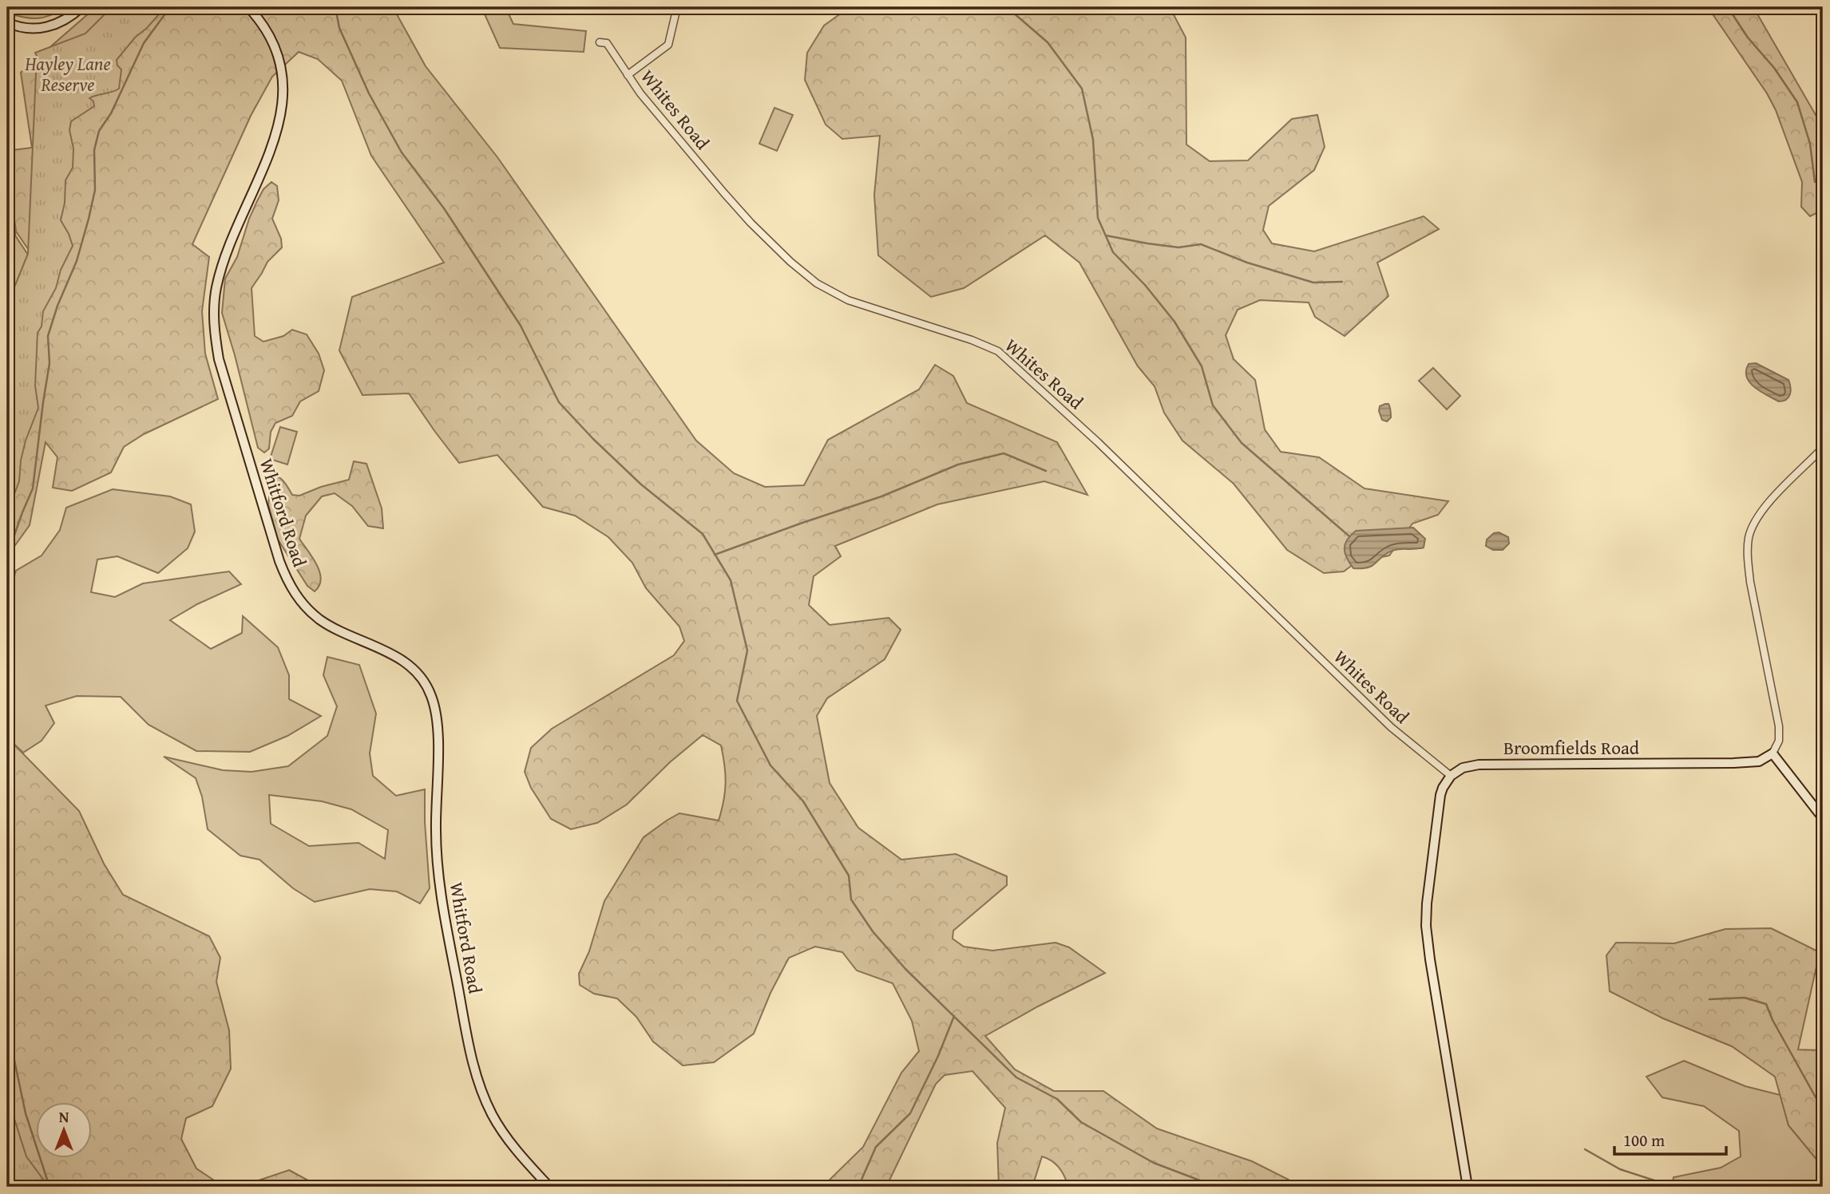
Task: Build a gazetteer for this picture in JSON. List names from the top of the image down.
{
  "streets": {
    "main road": ["Whitford Road", "Broomfields Road"],
    "street": ["Whites Road"]
  },
  "crossings": [
    ["Whites Road", "Broomfields Road"]
  ],
  "parks": ["Hayley Lane Reserve"],
  "scale_bar": "100 m",
  "north": "top"
}
